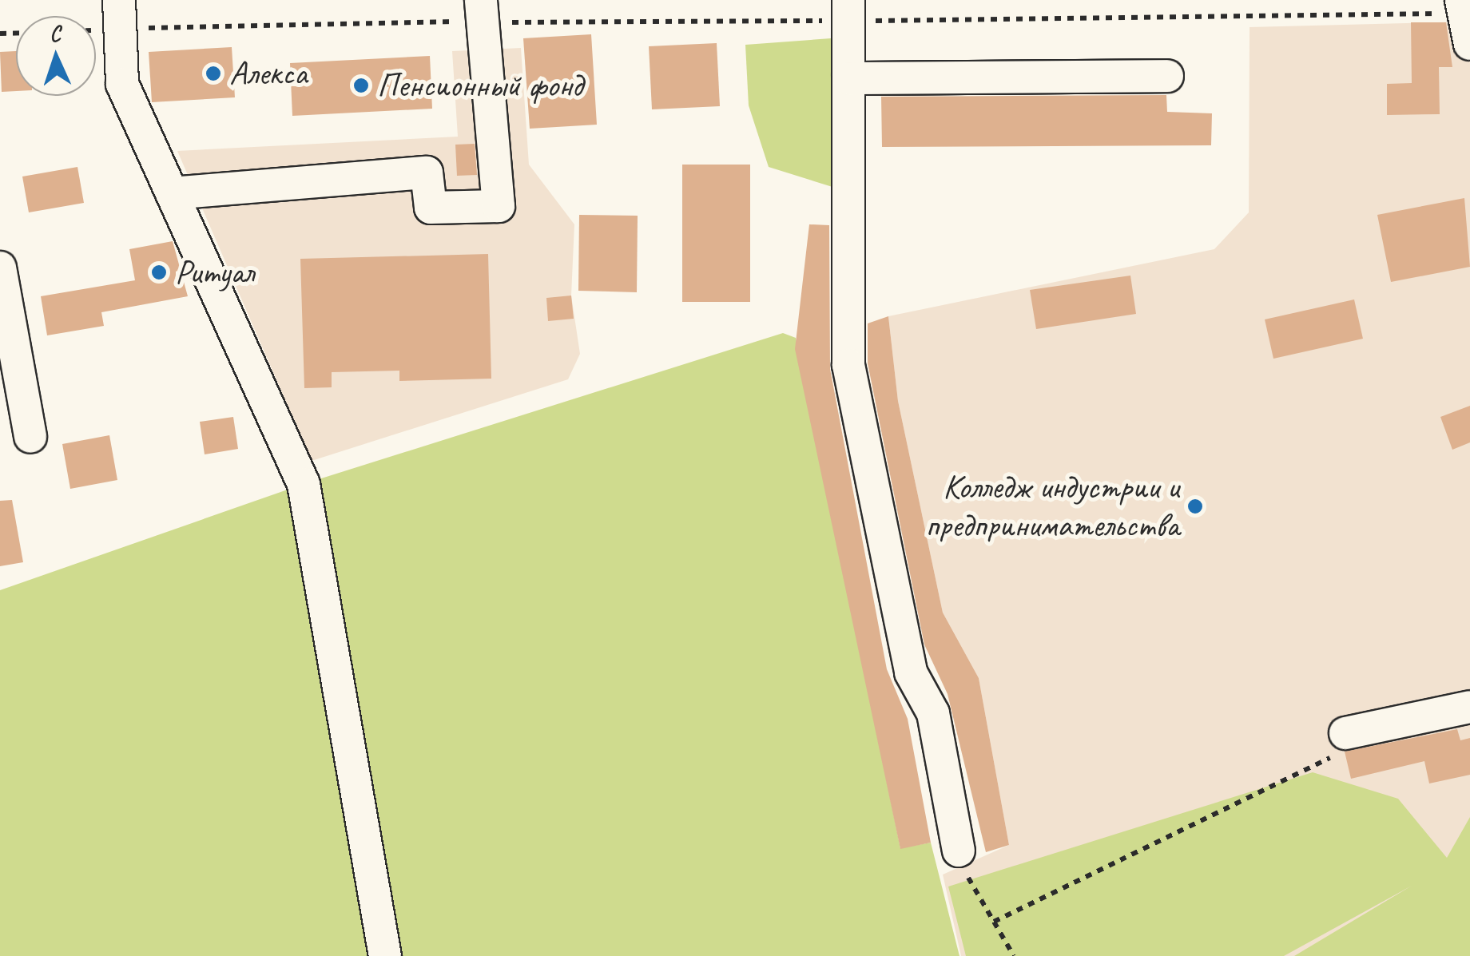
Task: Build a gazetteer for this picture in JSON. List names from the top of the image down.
{
  "places": [
    "Алекса",
    "Пенсионный фонд",
    "Ритуал",
    "Колледж индустрии и предпринимательства"
  ],
  "north": "top"
}
